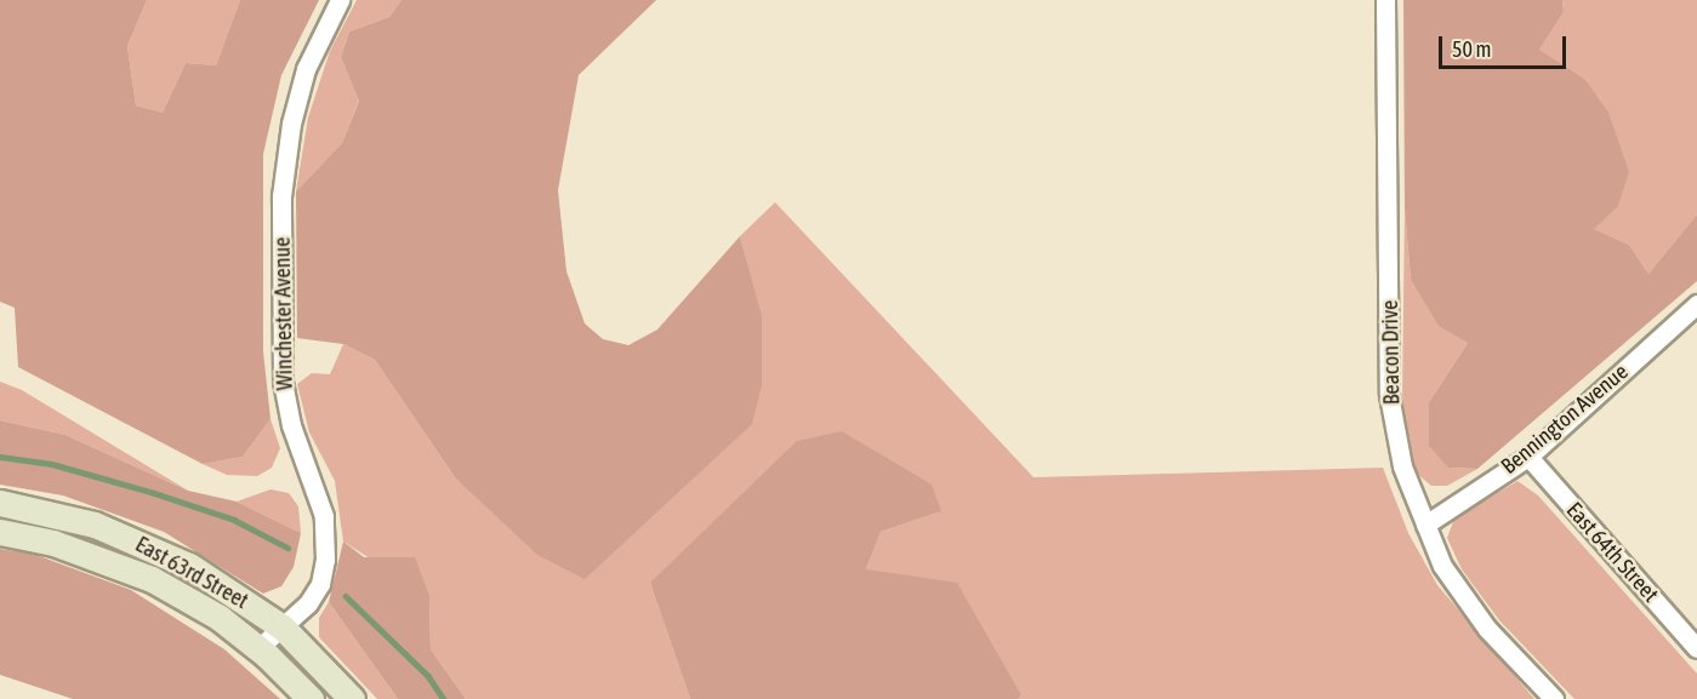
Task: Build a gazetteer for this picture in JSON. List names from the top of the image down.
{
  "streets": {
    "main road": ["East 63rd Street"],
    "street": [
      "Winchester Avenue",
      "Beacon Drive",
      "Bennington Avenue",
      "East 64th Street"
    ]
  },
  "crossings": [
    ["Winchester Avenue", "East 63rd Street"],
    ["Beacon Drive", "Bennington Avenue"],
    ["Bennington Avenue", "East 64th Street"]
  ],
  "scale_bar": "50 m"
}
